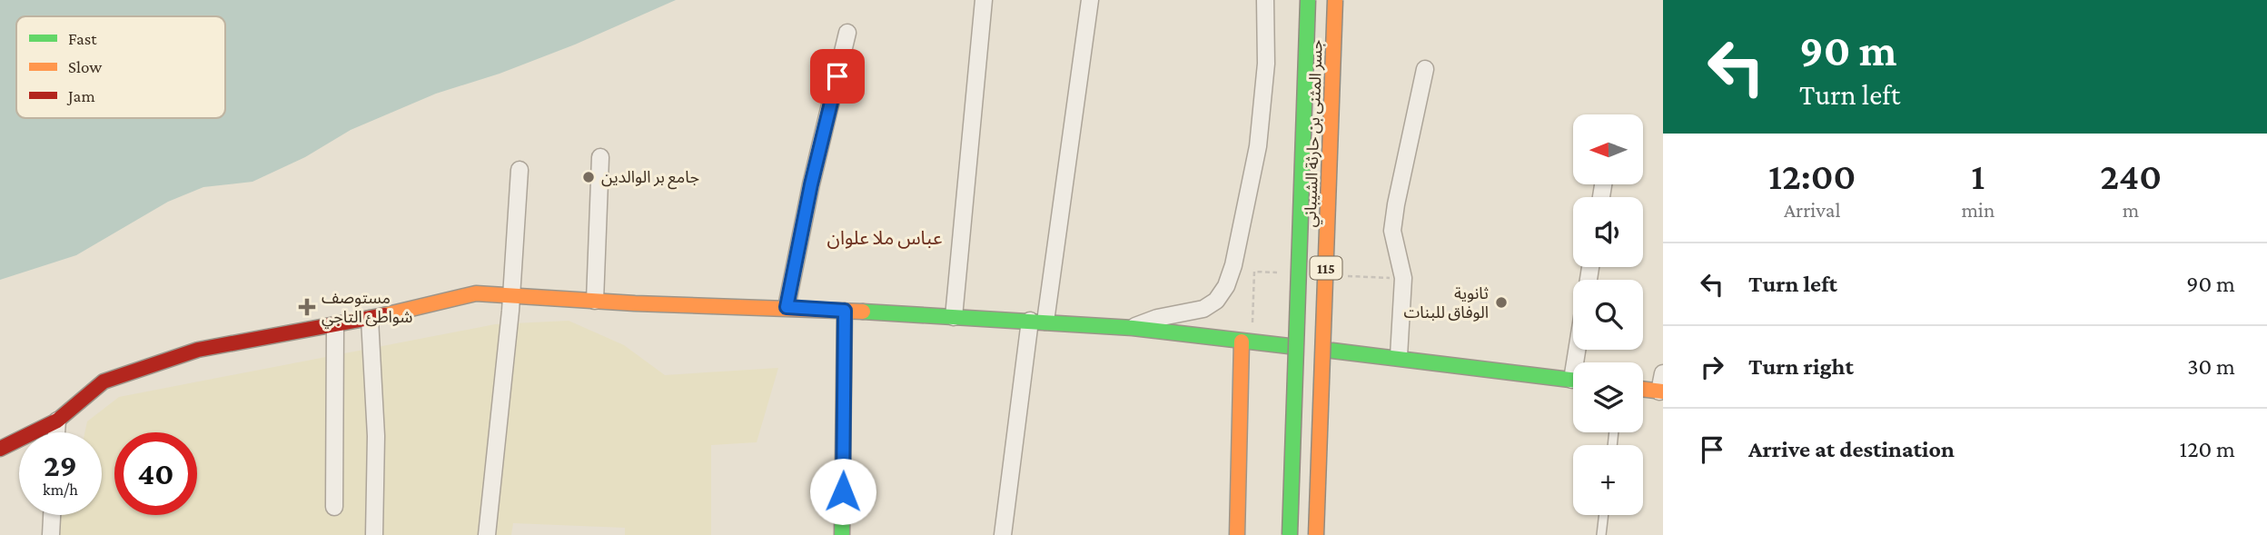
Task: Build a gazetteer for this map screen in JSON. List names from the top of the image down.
{
  "streets": {
    "main road": ["جسر المثنى بن حارثة الشيباني", "115"]
  },
  "districts": ["عباس ملا علوان"],
  "places": {
    "other": ["جامع بر الوالدين", "ثانوية الوفاق للبنات"],
    "health": ["مستوصف شواطئ التاجي"]
  },
  "legend": ["Fast", "Slow", "Jam"],
  "north": "left",
  "page": {
    "turn": ["90 m", "Turn left"],
    "map_buttons": "+",
    "eta": [
      "12:00",
      "Arrival",
      "1",
      "min",
      "240",
      "m"
    ],
    "list": [
      {
        "name": "Turn left",
        "value": "90 m"
      },
      {
        "name": "Turn right",
        "value": "30 m"
      },
      {
        "name": "Arrive at destination",
        "value": "120 m"
      }
    ],
    "speed": "29 km/h",
    "limit": "40"
  }
}
